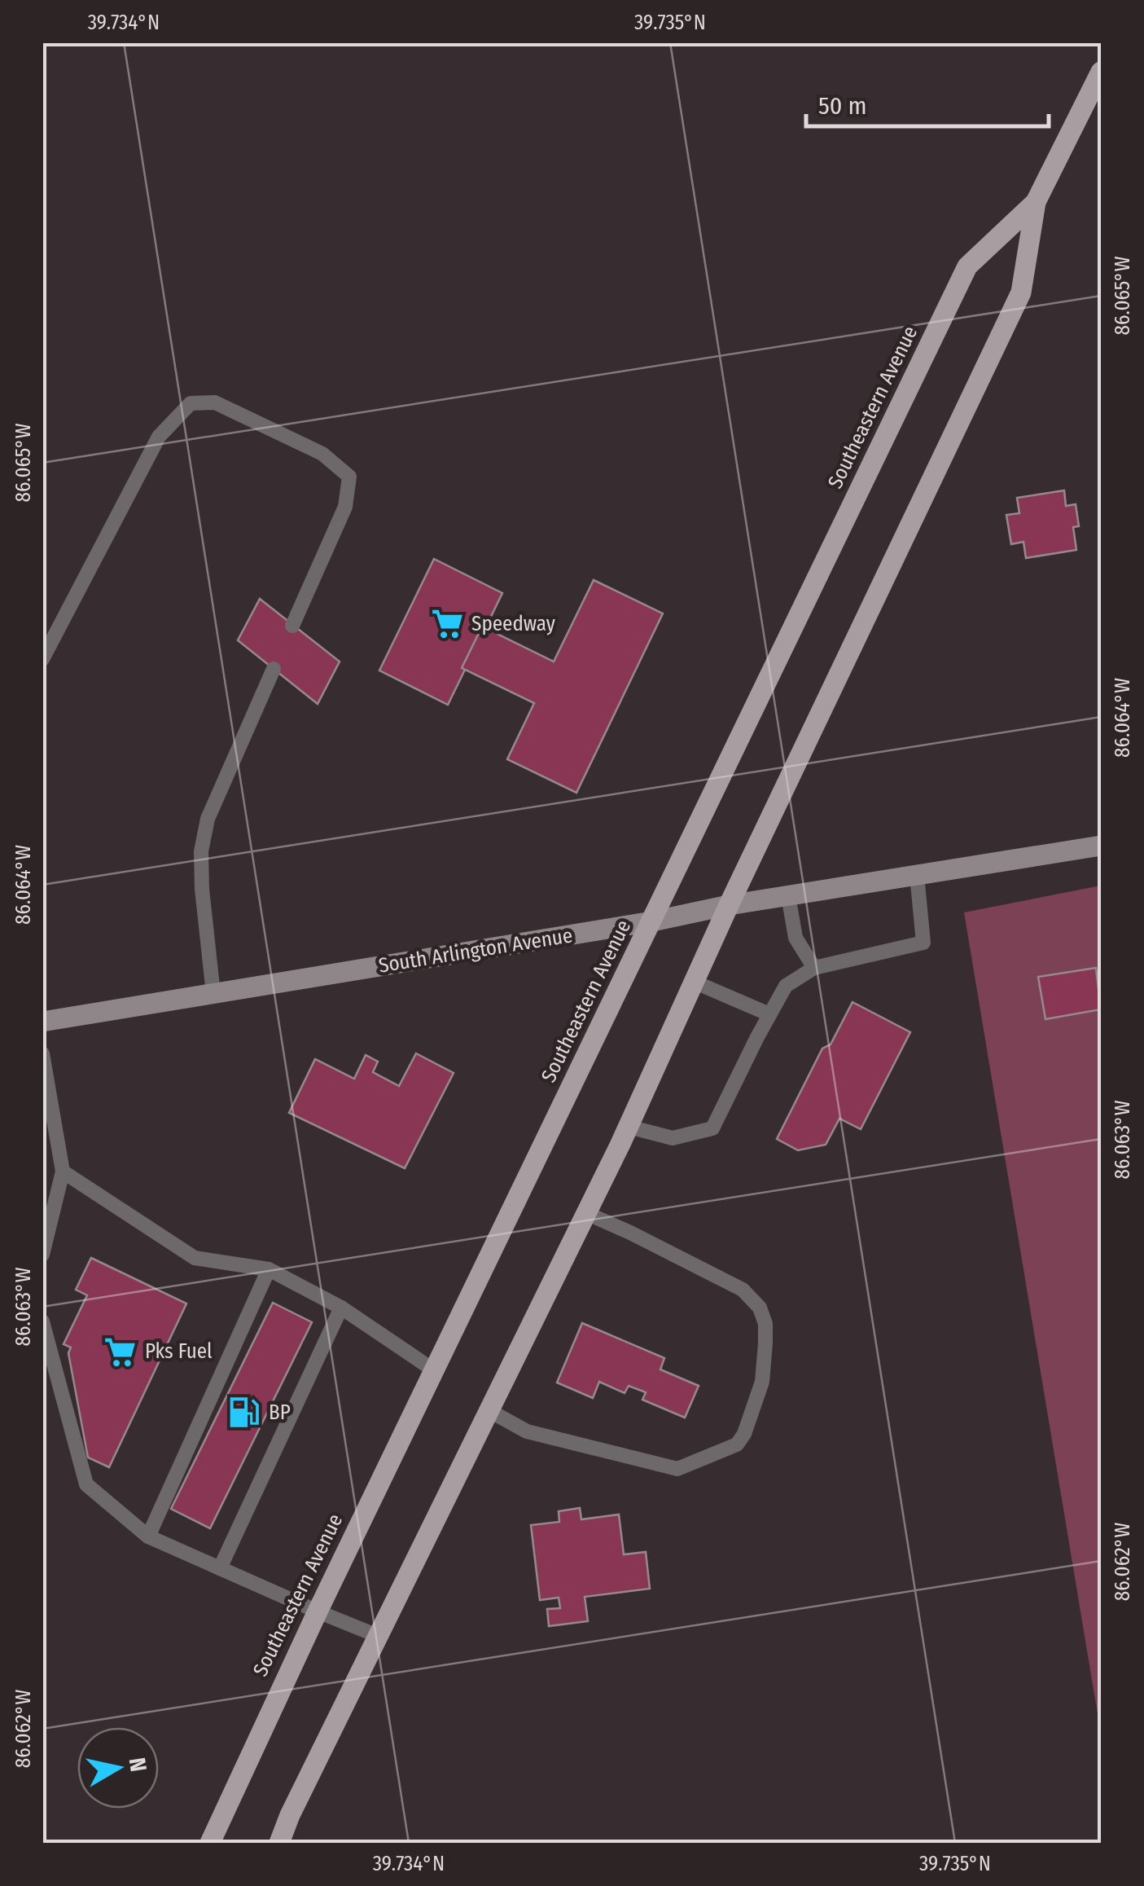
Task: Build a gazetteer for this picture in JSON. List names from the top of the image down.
{
  "streets": {
    "main road": ["Southeastern Avenue", "South Arlington Avenue"]
  },
  "crossings": [
    ["Southeastern Avenue", "South Arlington Avenue"]
  ],
  "places": {
    "supermarket": ["Speedway", "Pks Fuel"],
    "fuel station": ["BP"]
  },
  "scale_bar": "50 m",
  "north": "right",
  "coordinates": [
    "39.734°N",
    "39.735°N",
    "86.065°W",
    "86.064°W",
    "86.063°W",
    "86.062°W"
  ]
}
